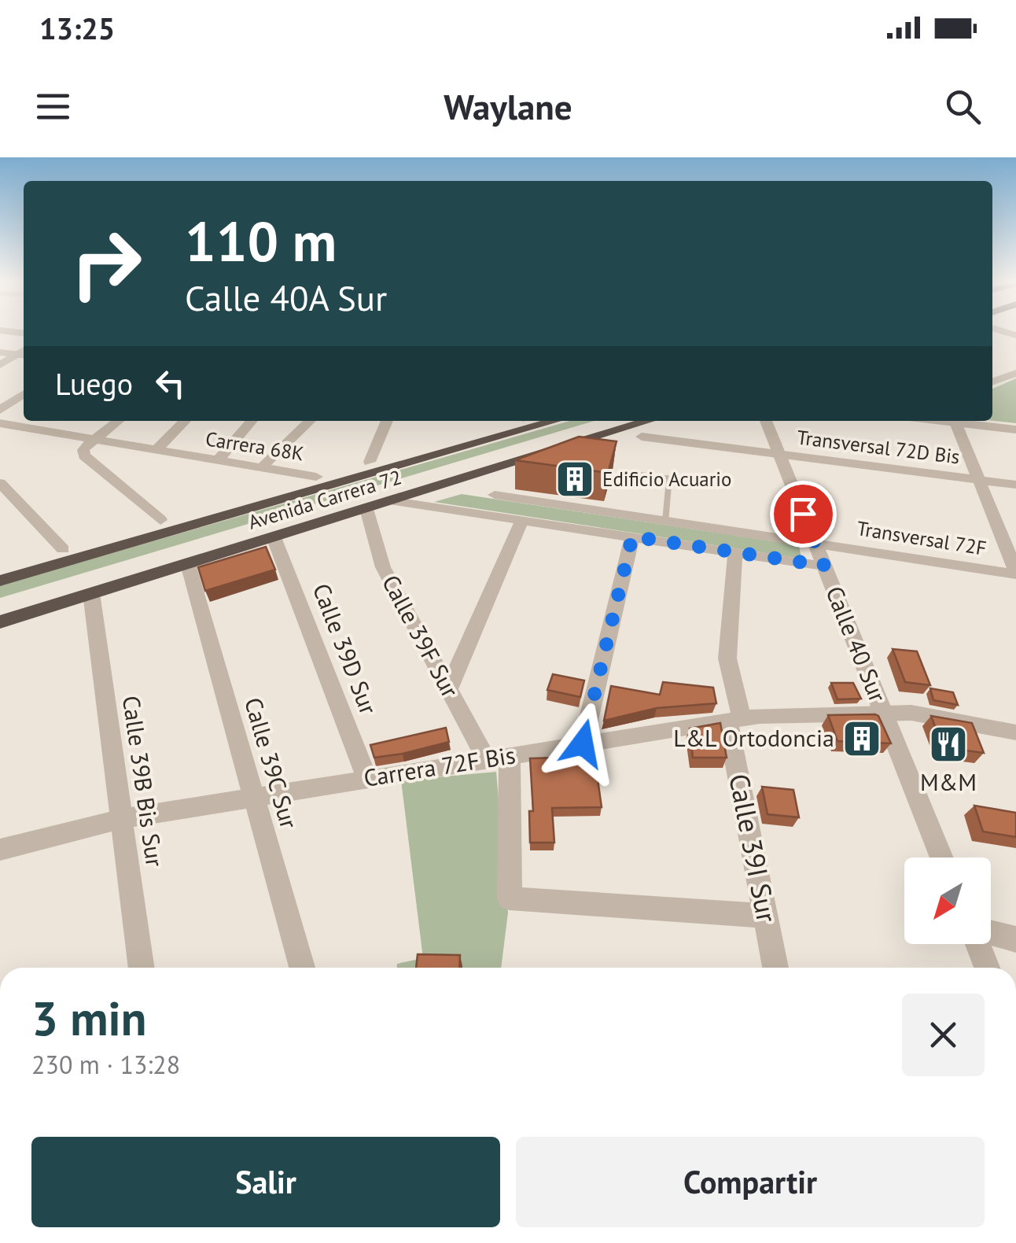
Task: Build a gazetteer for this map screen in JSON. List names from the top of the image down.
{
  "streets": {
    "highway": ["Avenida Carrera 72"],
    "street": [
      "Carrera 68K",
      "Transversal 72D Bis",
      "Transversal 72F",
      "Calle 39F Sur",
      "Calle 40 Sur",
      "Calle 39D Sur",
      "Calle 39C Sur",
      "Carrera 72F Bis",
      "Calle 39B Bis Sur",
      "Calle 39I Sur"
    ]
  },
  "crossings": [
    ["Carrera 68K", "Avenida Carrera 72"],
    ["Transversal 72D Bis", "Calle 40 Sur"],
    ["Avenida Carrera 72", "Calle 39F Sur"],
    ["Avenida Carrera 72", "Calle 39D Sur"],
    ["Avenida Carrera 72", "Calle 39C Sur"],
    ["Avenida Carrera 72", "Calle 39B Bis Sur"],
    ["Transversal 72F", "Calle 40 Sur"],
    ["Calle 39F Sur", "Carrera 72F Bis"],
    ["Calle 39F Sur", "Calle 39I Sur"],
    ["Calle 40 Sur", "Carrera 72F Bis"],
    ["Calle 39D Sur", "Carrera 72F Bis"],
    ["Calle 39C Sur", "Carrera 72F Bis"],
    ["Carrera 72F Bis", "Calle 39B Bis Sur"],
    ["Carrera 72F Bis", "Calle 39I Sur"]
  ],
  "places": {
    "building": ["Edificio Acuario", "L&L Ortodoncia"],
    "restaurant": ["M&M"]
  },
  "north": "bottom left",
  "page": {
    "status": "13:25",
    "header": "Waylane",
    "turn": ["110 m", "Calle 40A Sur"],
    "then": "Luego",
    "heading": ["3 min", "230 m · 13:28"],
    "buttons": ["Salir", "Compartir"]
  }
}
